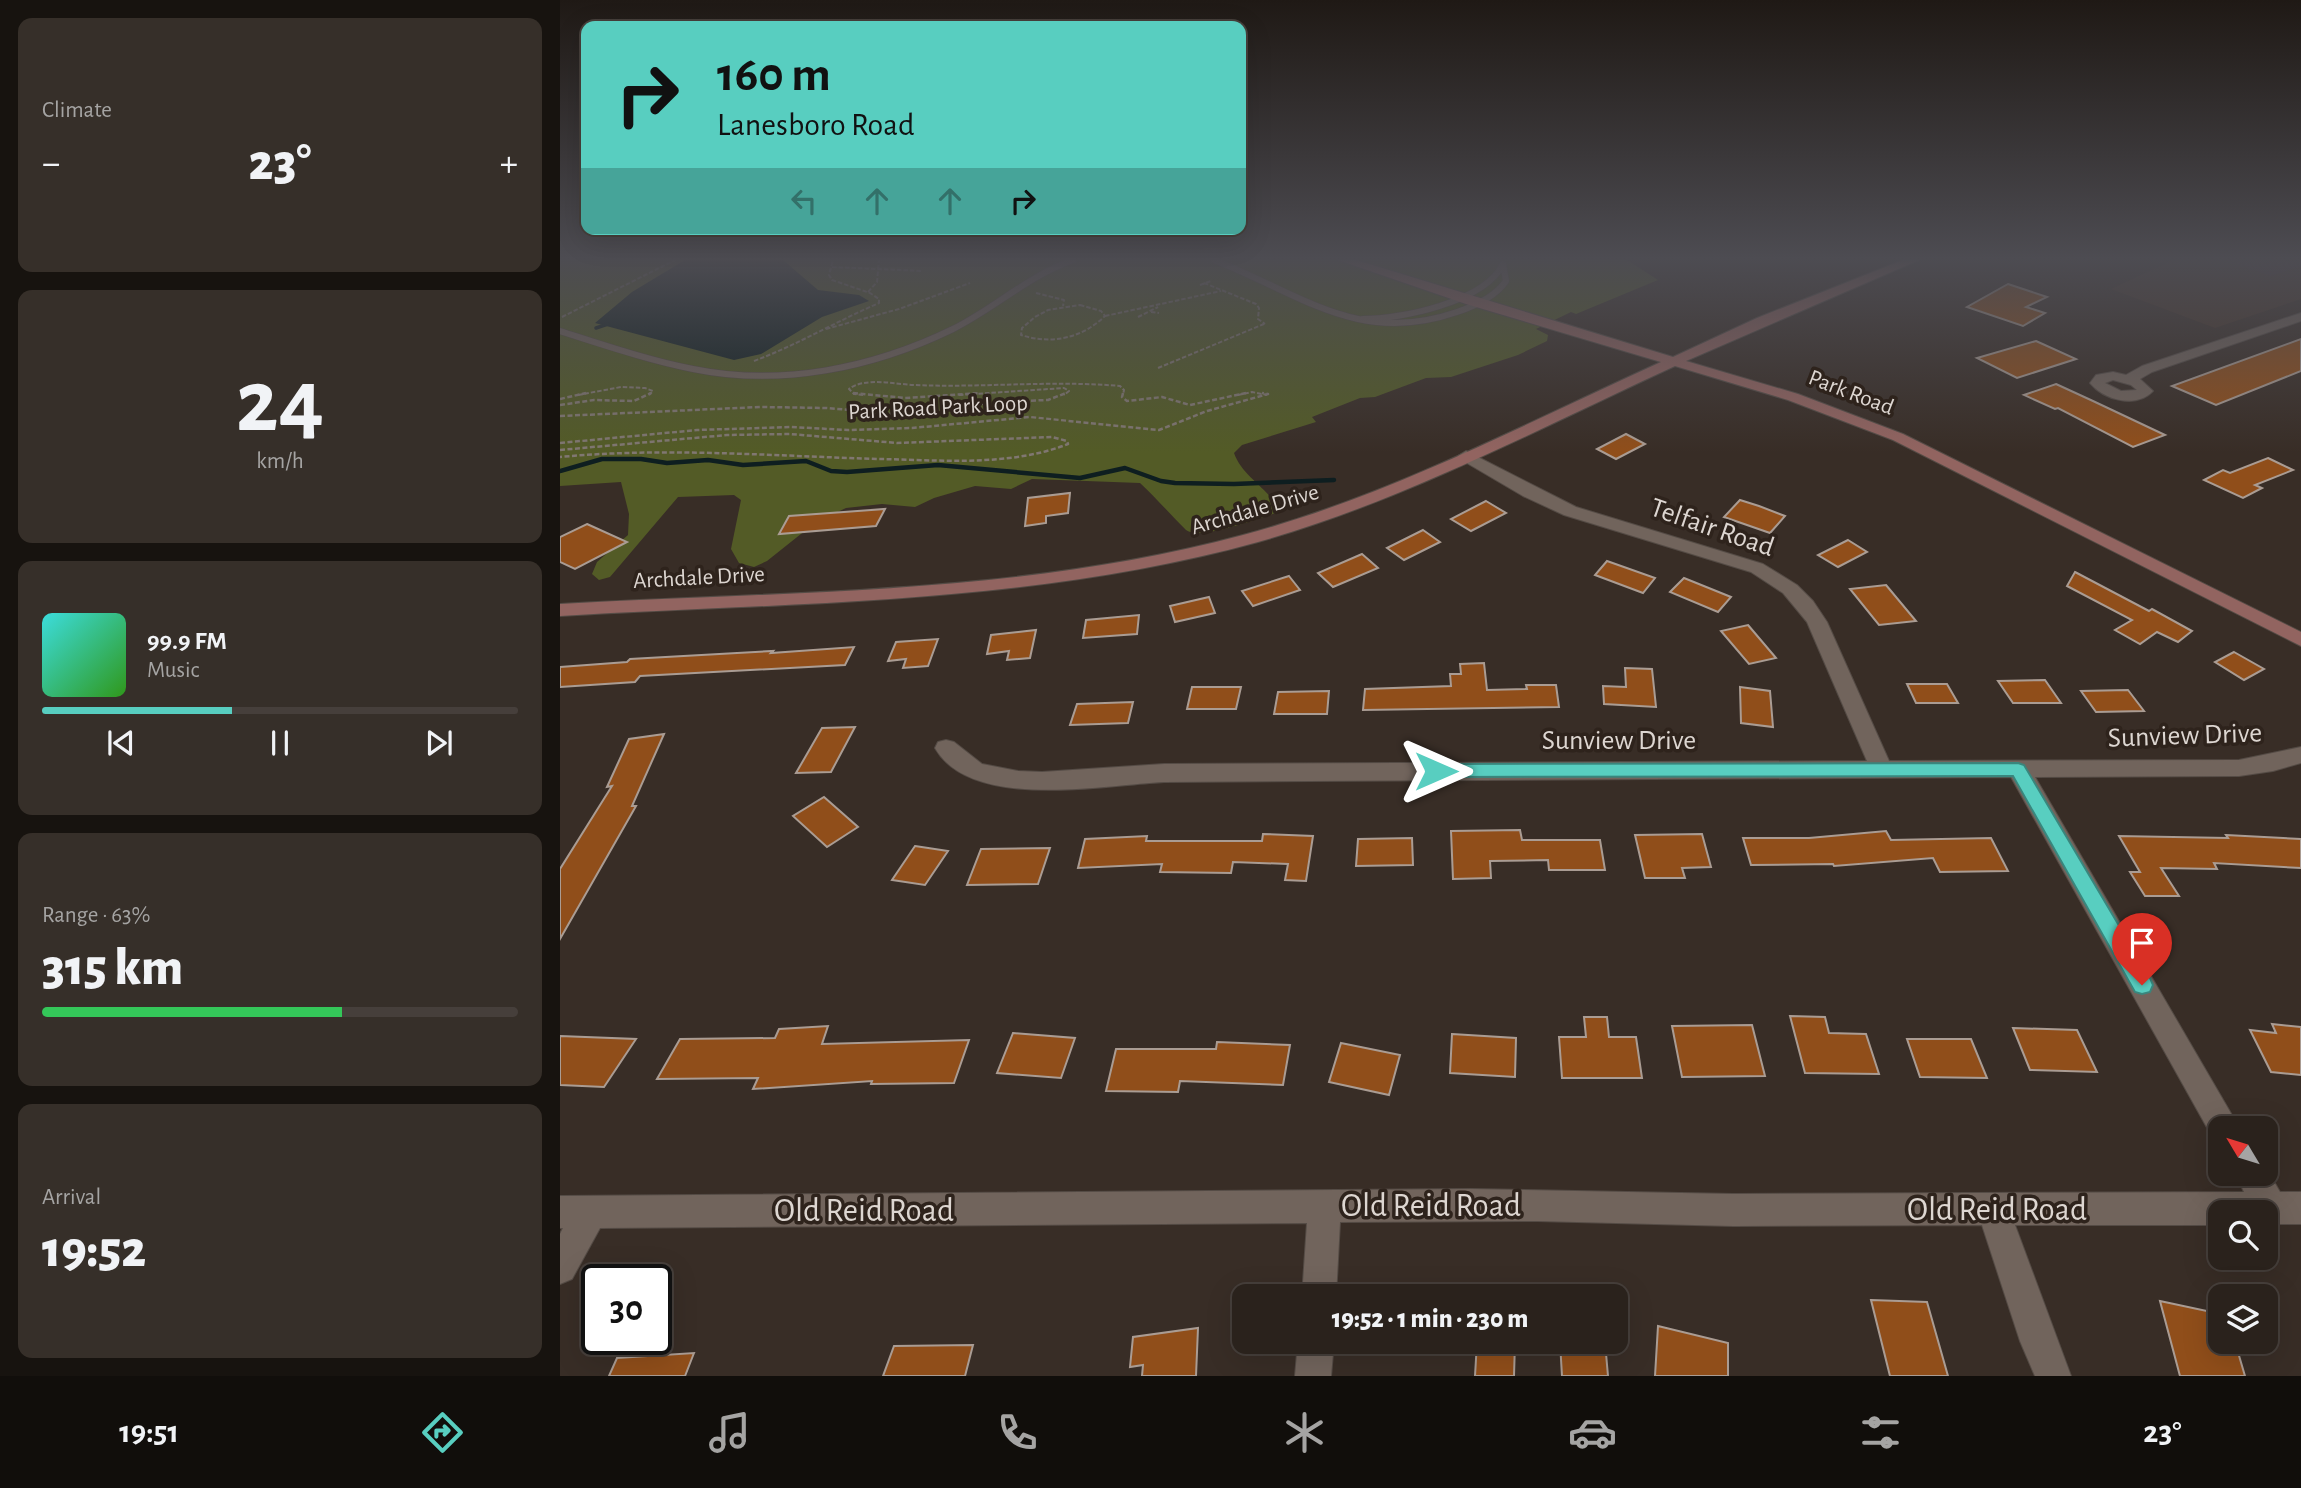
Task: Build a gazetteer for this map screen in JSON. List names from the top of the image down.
{
  "streets": {
    "main road": ["Park Road", "Archdale Drive"],
    "street": ["Telfair Road", "Sunview Drive", "Old Reid Road"],
    "path": ["Park Road Park Loop"]
  },
  "crossings": [
    ["Park Road", "Archdale Drive"],
    ["Archdale Drive", "Telfair Road"],
    ["Telfair Road", "Sunview Drive"]
  ],
  "north": "top left",
  "page": {
    "tile": [
      "Climate",
      ["24", "km/h"],
      ["Range · 63%", "315 km"],
      ["Arrival", "19:52"]
    ],
    "turn": ["160 m", "Lanesboro Road"],
    "heat": ["−", "23°", "+"],
    "song": ["99.9 FM", "Music"],
    "limit": "30",
    "trip": "19:52 · 1 min · 230 m",
    "tabs": ["19:51", "23°"]
  }
}
